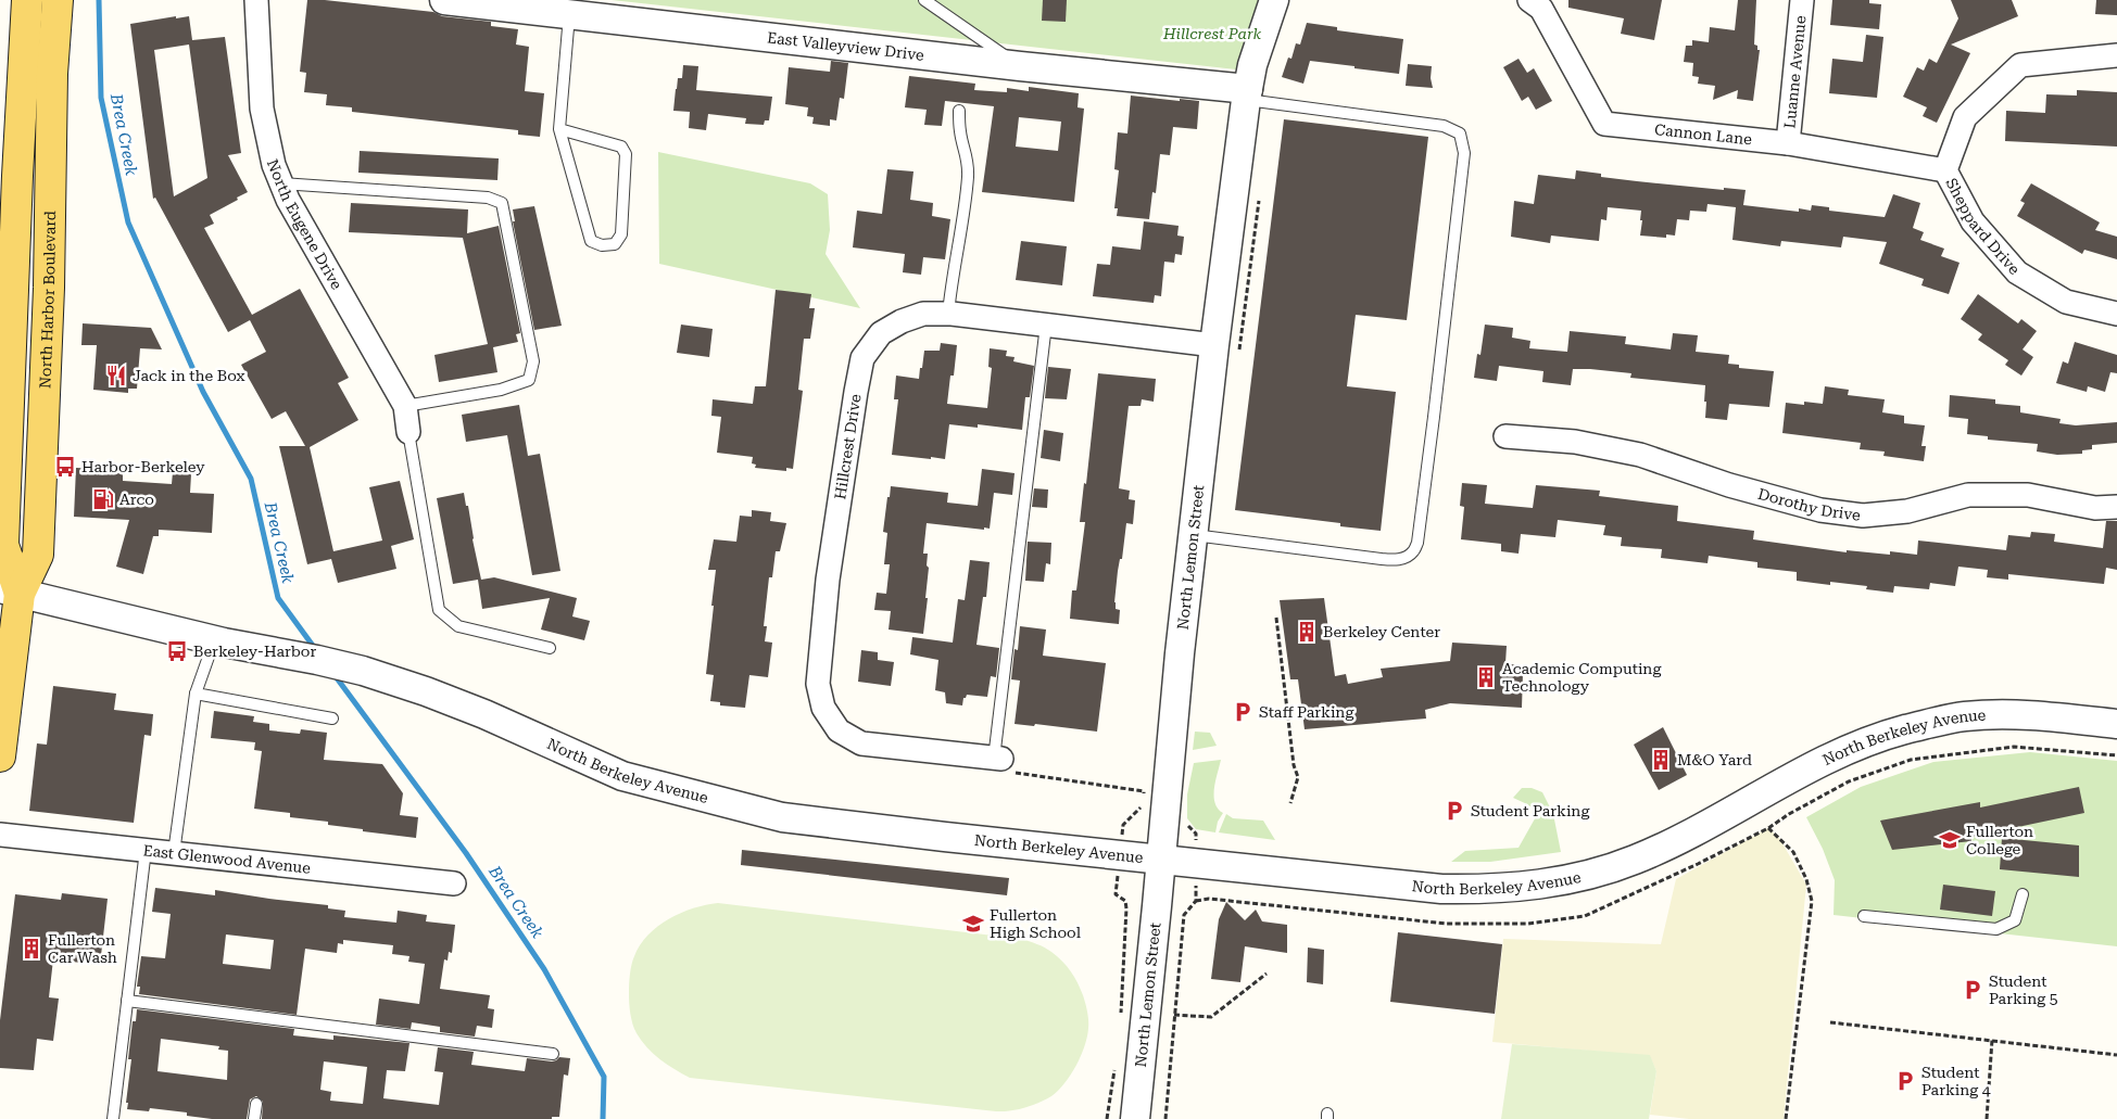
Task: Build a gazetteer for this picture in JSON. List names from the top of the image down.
{
  "streets": {
    "main road": ["North Harbor Boulevard"],
    "street": [
      "East Valleyview Drive",
      "Luanne Avenue",
      "Cannon Lane",
      "North Eugene Drive",
      "Sheppard Drive",
      "Hillcrest Drive",
      "Dorothy Drive",
      "North Lemon Street",
      "North Berkeley Avenue",
      "East Glenwood Avenue"
    ]
  },
  "crossings": [
    ["East Valleyview Drive", "North Lemon Street"],
    ["Luanne Avenue", "Cannon Lane"],
    ["Cannon Lane", "Sheppard Drive"],
    ["North Harbor Boulevard", "North Berkeley Avenue"],
    ["Hillcrest Drive", "North Lemon Street"],
    ["North Lemon Street", "North Berkeley Avenue"]
  ],
  "water": ["Brea Creek"],
  "parks": ["Hillcrest Park"],
  "places": {
    "restaurant": ["Jack in the Box"],
    "bus stop": ["Harbor-Berkeley", "Berkeley-Harbor"],
    "fuel station": ["Arco"],
    "building": [
      "Berkeley Center",
      "Academic Computing Technology",
      "M&O Yard",
      "Fullerton Car Wash"
    ],
    "parking": [
      "Staff Parking",
      "Student Parking",
      "Student Parking 5",
      "Student Parking 4"
    ],
    "school or university": ["Fullerton College", "Fullerton High School"]
  }
}
